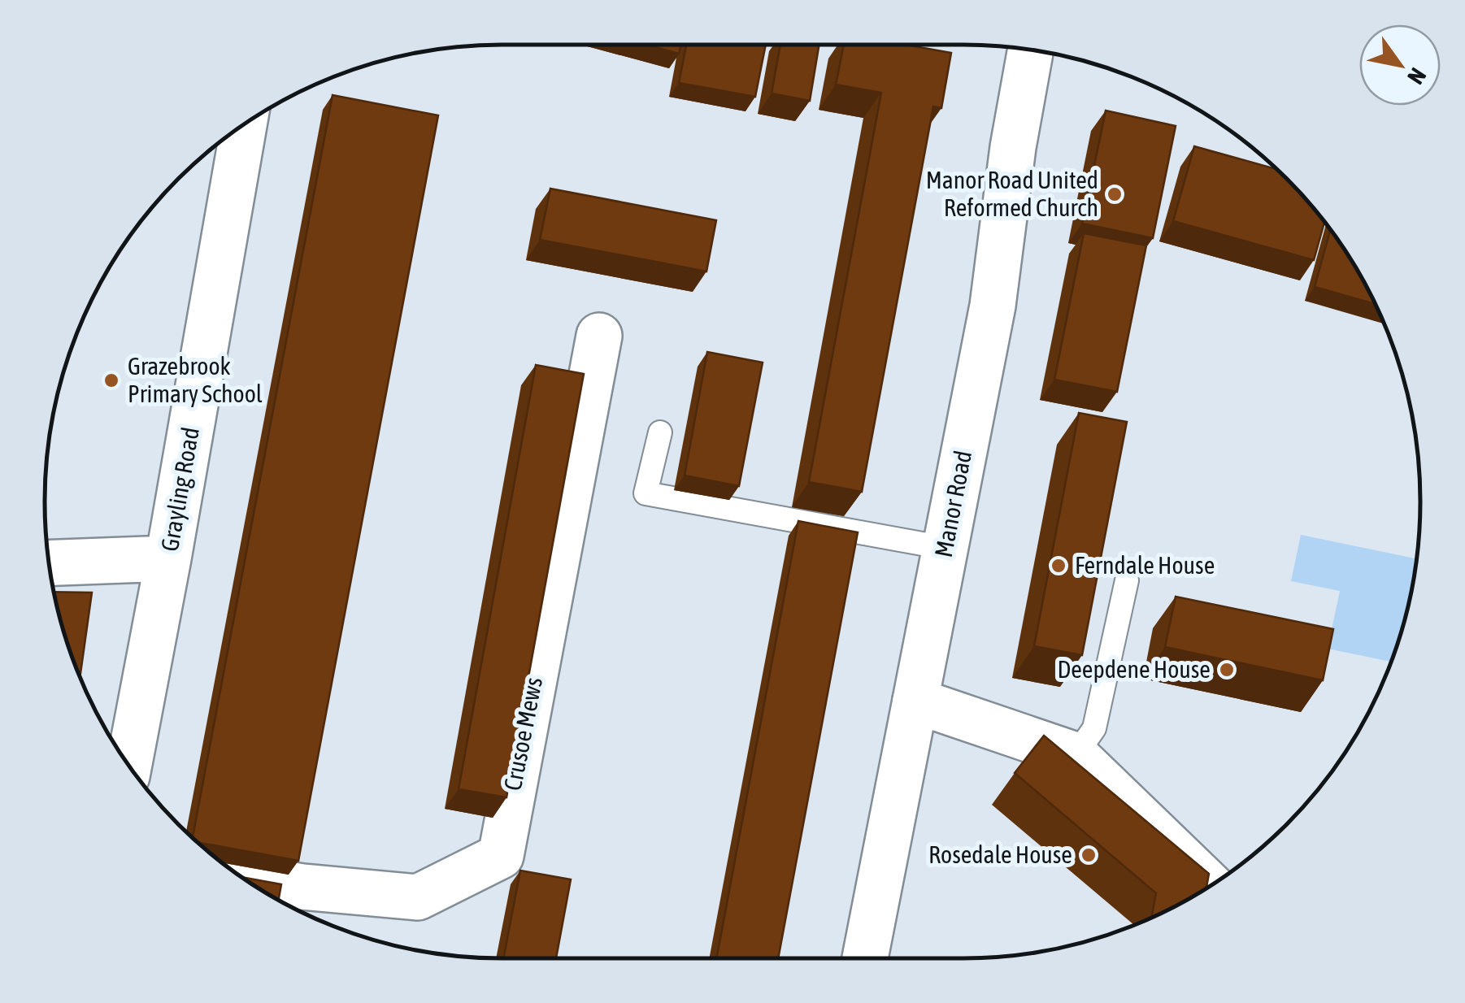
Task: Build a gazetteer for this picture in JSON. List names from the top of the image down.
{
  "streets": {
    "street": ["Grayling Road", "Manor Road", "Crusoe Mews"]
  },
  "places": [
    "Manor Road United Reformed Church",
    "Grazebrook Primary School",
    "Ferndale House",
    "Deepdene House",
    "Rosedale House"
  ],
  "north": "bottom right"
}
